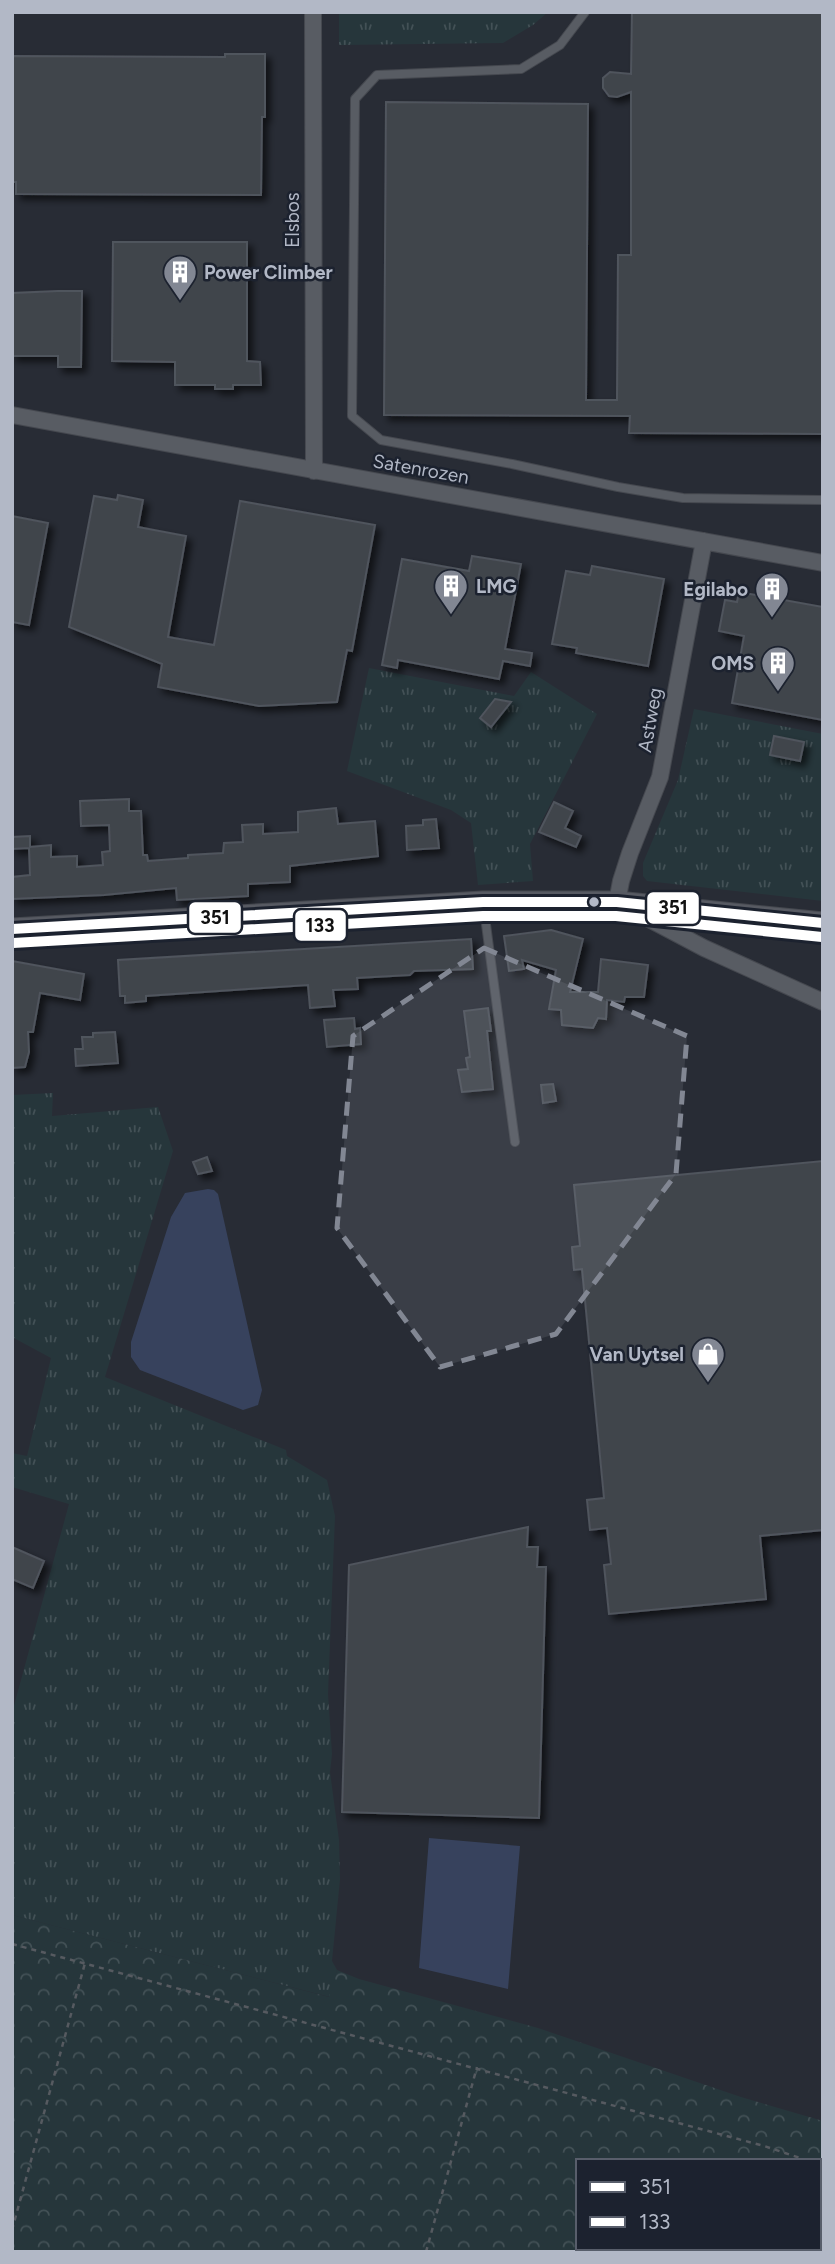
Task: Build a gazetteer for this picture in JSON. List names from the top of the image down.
{
  "streets": {
    "street": ["Elsbos", "Satenrozen", "Astweg"]
  },
  "crossings": [
    ["Elsbos", "Satenrozen"],
    ["Satenrozen", "Astweg"]
  ],
  "places": {
    "building": [
      "Power Climber",
      "LMG",
      "Egilabo",
      "OMS"
    ],
    "shop": ["Van Uytsel"]
  },
  "lines": ["transit line 351", "transit line 133"],
  "legend": ["351", "133"]
}
